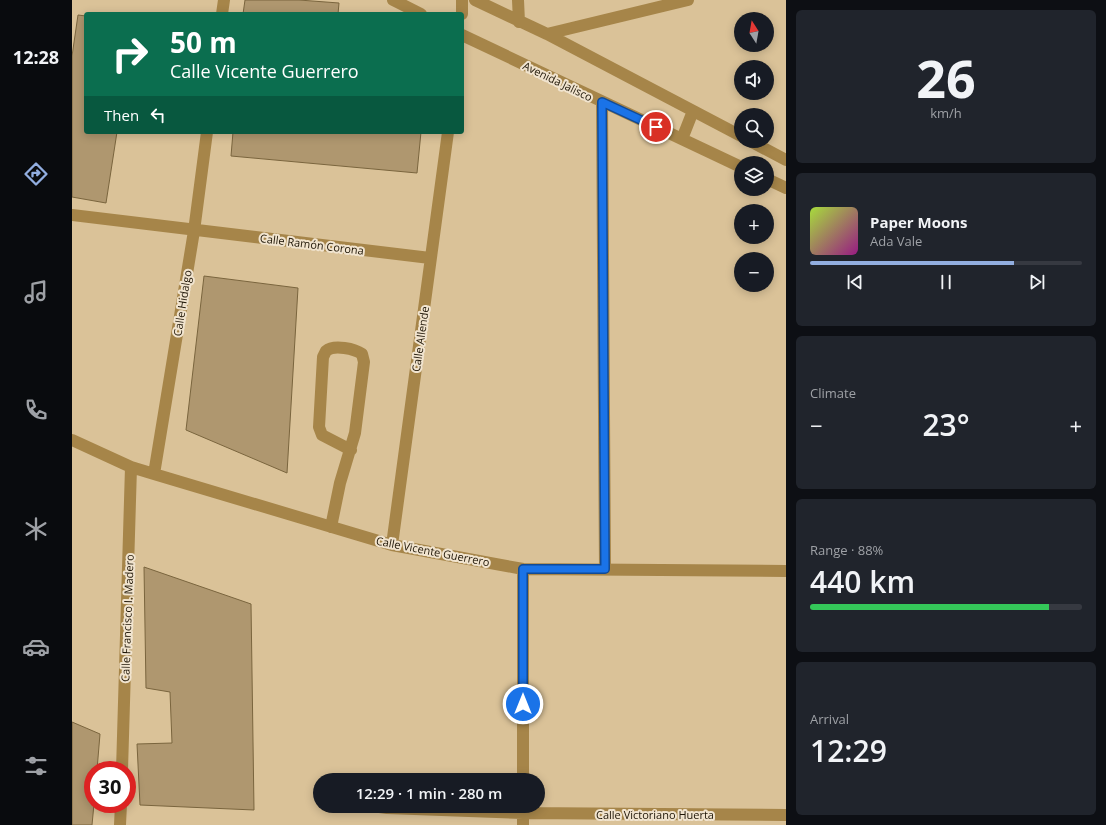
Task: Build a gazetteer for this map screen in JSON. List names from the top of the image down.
{
  "streets": {
    "street": [
      "Avenida Jalisco",
      "Calle Ramón Corona",
      "Calle Hidalgo",
      "Calle Allende",
      "Calle Vicente Guerrero",
      "Calle Francisco I. Madero",
      "Calle Victoriano Huerta"
    ]
  },
  "crossings": [
    ["Calle Ramón Corona", "Calle Hidalgo"],
    ["Calle Ramón Corona", "Calle Allende"],
    ["Calle Hidalgo", "Calle Vicente Guerrero"],
    ["Calle Allende", "Calle Vicente Guerrero"],
    ["Calle Vicente Guerrero", "Calle Francisco I. Madero"]
  ],
  "north": "top",
  "page": {
    "tabs": "12:28",
    "tile": [
      ["26", "km/h"],
      "Climate",
      ["Range · 88%", "440 km"],
      ["Arrival", "12:29"]
    ],
    "map_buttons": ["+", "−"],
    "turn": ["50 m", "Calle Vicente Guerrero"],
    "then": "Then",
    "song": ["Paper Moons", "Ada Vale"],
    "heat": ["−", "23°", "+"],
    "limit": "30",
    "trip": "12:29 · 1 min · 280 m"
  }
}
